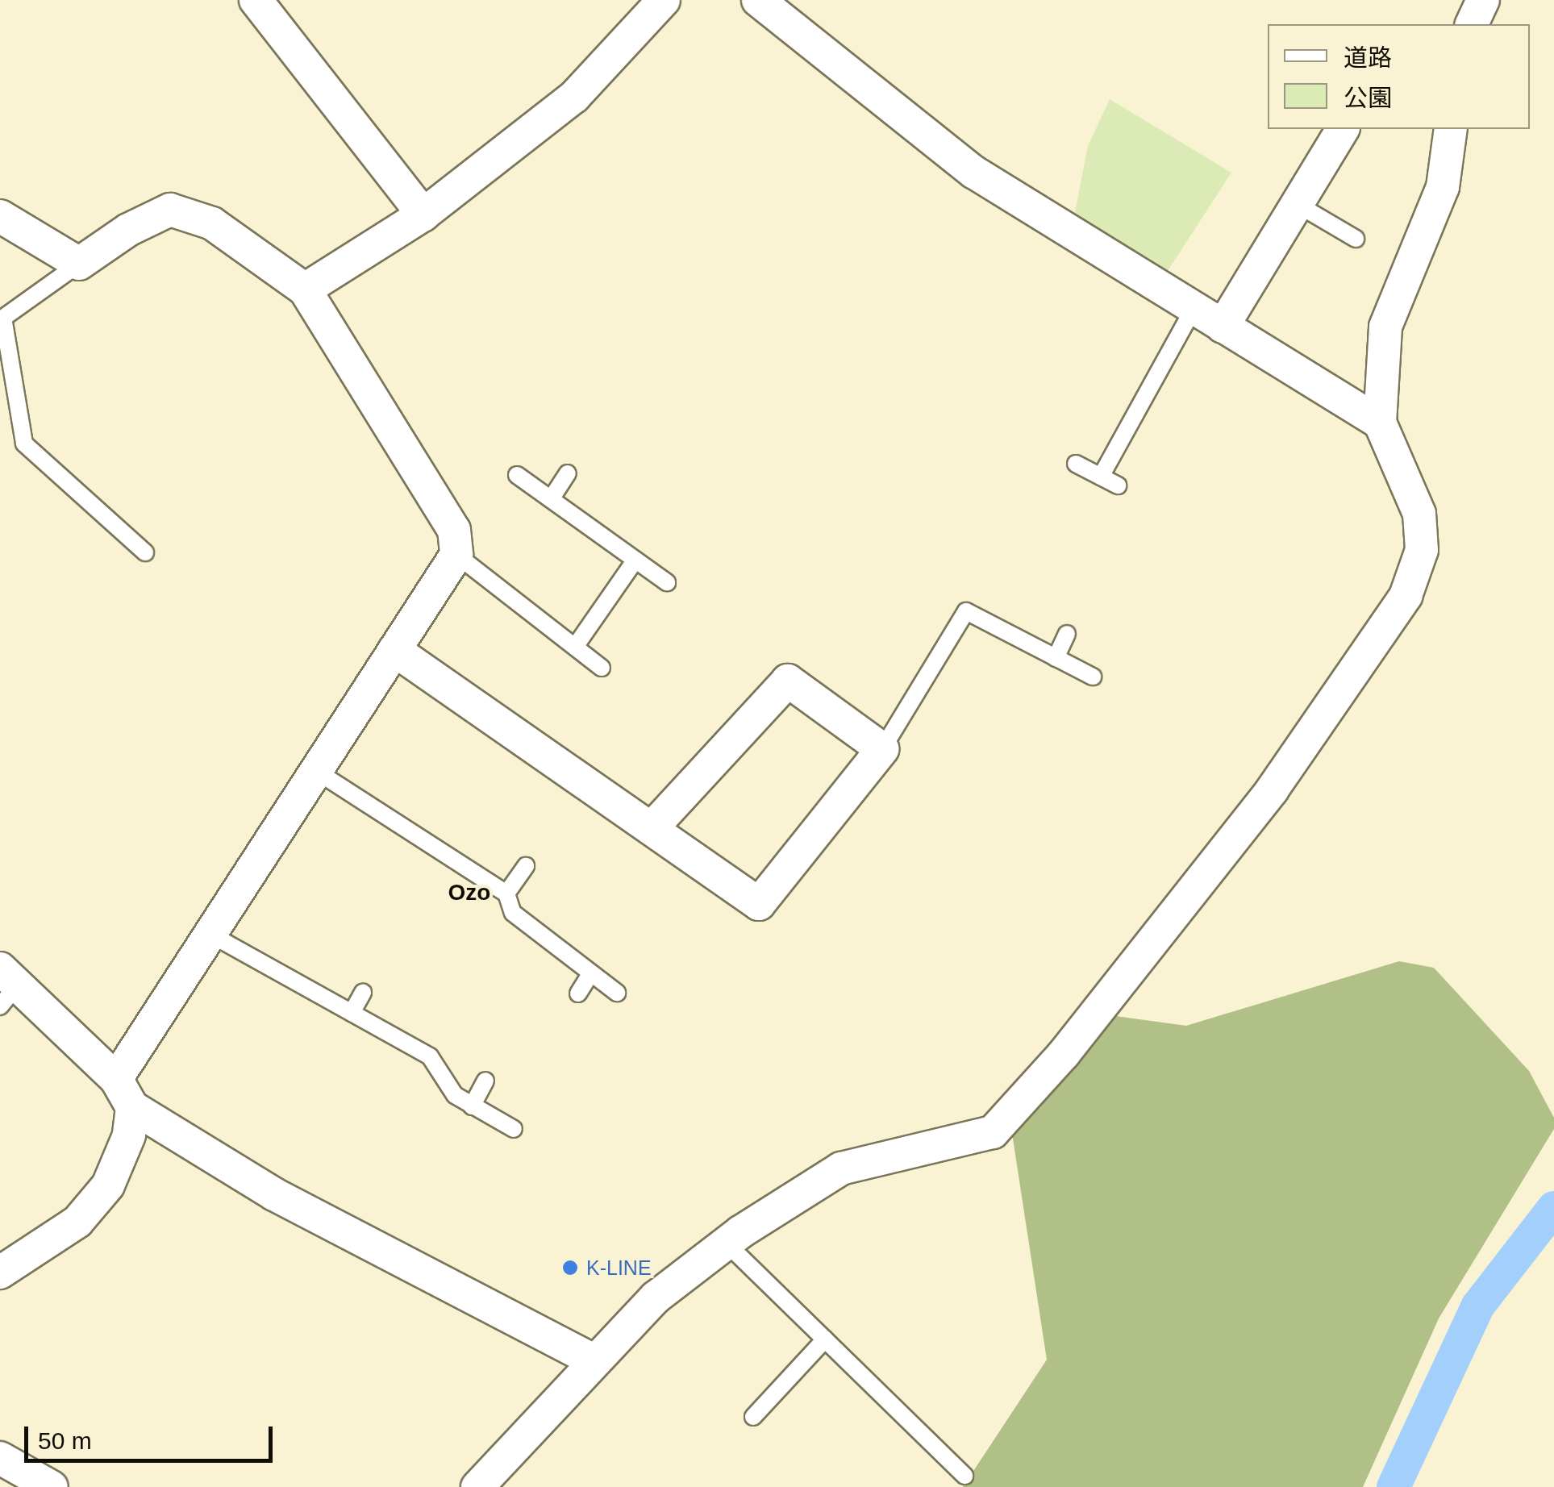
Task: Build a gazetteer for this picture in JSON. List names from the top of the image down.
{
  "districts": ["Ozo"],
  "places": ["K-LINE"],
  "legend": ["道路", "公園"],
  "scale_bar": "50 m"
}
